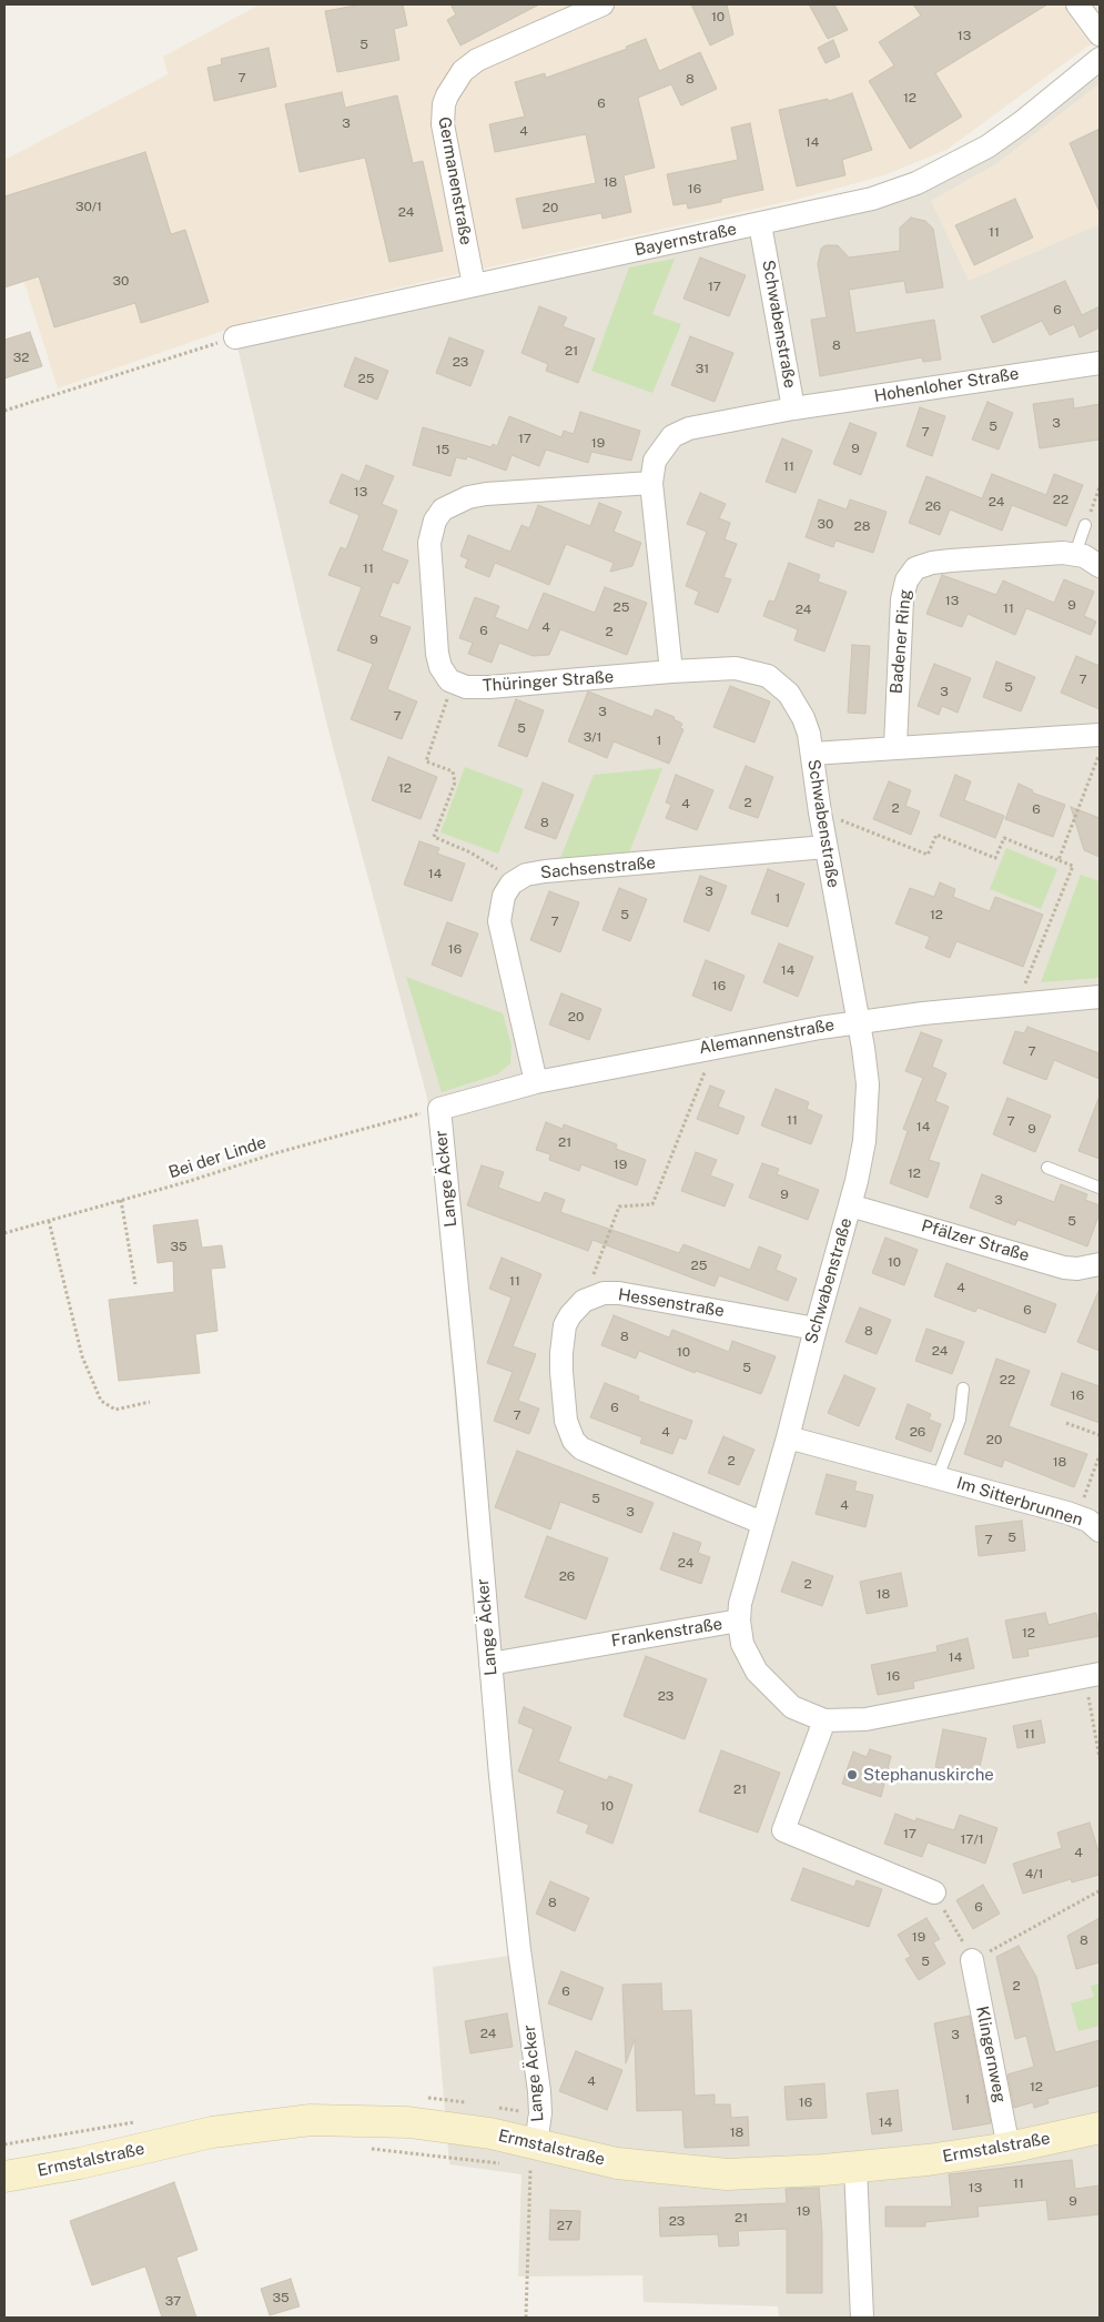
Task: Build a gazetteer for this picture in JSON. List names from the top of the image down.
{
  "streets": {
    "street": [
      "Germanenstraße",
      "Bayernstraße",
      "Schwabenstraße",
      "Hohenloher Straße",
      "Badener Ring",
      "Thüringer Straße",
      "Sachsenstraße",
      "Alemannenstraße",
      "Lange Äcker",
      "Pfälzer Straße",
      "Hessenstraße",
      "Im Sitterbrunnen",
      "Frankenstraße",
      "Klingernweg",
      "Ermstalstraße"
    ],
    "path": ["Bei der Linde"]
  },
  "crossings": [
    ["Germanenstraße", "Bayernstraße"],
    ["Bayernstraße", "Schwabenstraße"],
    ["Schwabenstraße", "Hohenloher Straße"],
    ["Schwabenstraße", "Thüringer Straße"],
    ["Schwabenstraße", "Sachsenstraße"],
    ["Schwabenstraße", "Alemannenstraße"],
    ["Schwabenstraße", "Pfälzer Straße"],
    ["Schwabenstraße", "Hessenstraße"],
    ["Schwabenstraße", "Im Sitterbrunnen"],
    ["Schwabenstraße", "Frankenstraße"],
    ["Alemannenstraße", "Bei der Linde"],
    ["Alemannenstraße", "Lange Äcker"],
    ["Bei der Linde", "Lange Äcker"],
    ["Lange Äcker", "Frankenstraße"],
    ["Lange Äcker", "Ermstalstraße"],
    ["Klingernweg", "Ermstalstraße"]
  ],
  "places": ["Stephanuskirche"],
  "house_numbers": [
    "10",
    "13",
    "5",
    "7",
    "8",
    "12",
    "6",
    "3",
    "4",
    "14",
    "18",
    "16",
    "30/1",
    "20",
    "24",
    "11",
    "30",
    "17",
    "6",
    "8",
    "21",
    "32",
    "23",
    "31",
    "25",
    "3",
    "5",
    "7",
    "17",
    "19",
    "9",
    "15",
    "11",
    "13",
    "22",
    "24",
    "26",
    "30",
    "28",
    "11",
    "13",
    "9",
    "25",
    "11",
    "24",
    "4",
    "6",
    "2",
    "9",
    "7",
    "5",
    "3",
    "3",
    "7",
    "5",
    "3/1",
    "1",
    "12",
    "2",
    "4",
    "2",
    "6",
    "8",
    "14",
    "3",
    "1",
    "5",
    "12",
    "7",
    "16",
    "14",
    "16",
    "20",
    "7",
    "11",
    "7",
    "14",
    "9",
    "21",
    "19",
    "12",
    "9",
    "3",
    "5",
    "35",
    "10",
    "25",
    "11",
    "4",
    "6",
    "8",
    "8",
    "24",
    "10",
    "5",
    "22",
    "16",
    "6",
    "7",
    "4",
    "26",
    "20",
    "2",
    "18",
    "5",
    "4",
    "3",
    "5",
    "7",
    "24",
    "26",
    "2",
    "18",
    "12",
    "14",
    "16",
    "23",
    "11",
    "21",
    "10",
    "17",
    "17/1",
    "4",
    "4/1",
    "8",
    "6",
    "19",
    "8",
    "5",
    "2",
    "6",
    "24",
    "3",
    "4",
    "12",
    "1",
    "16",
    "14",
    "18",
    "11",
    "13",
    "9",
    "19",
    "21",
    "23",
    "27",
    "35",
    "37"
  ]
}
